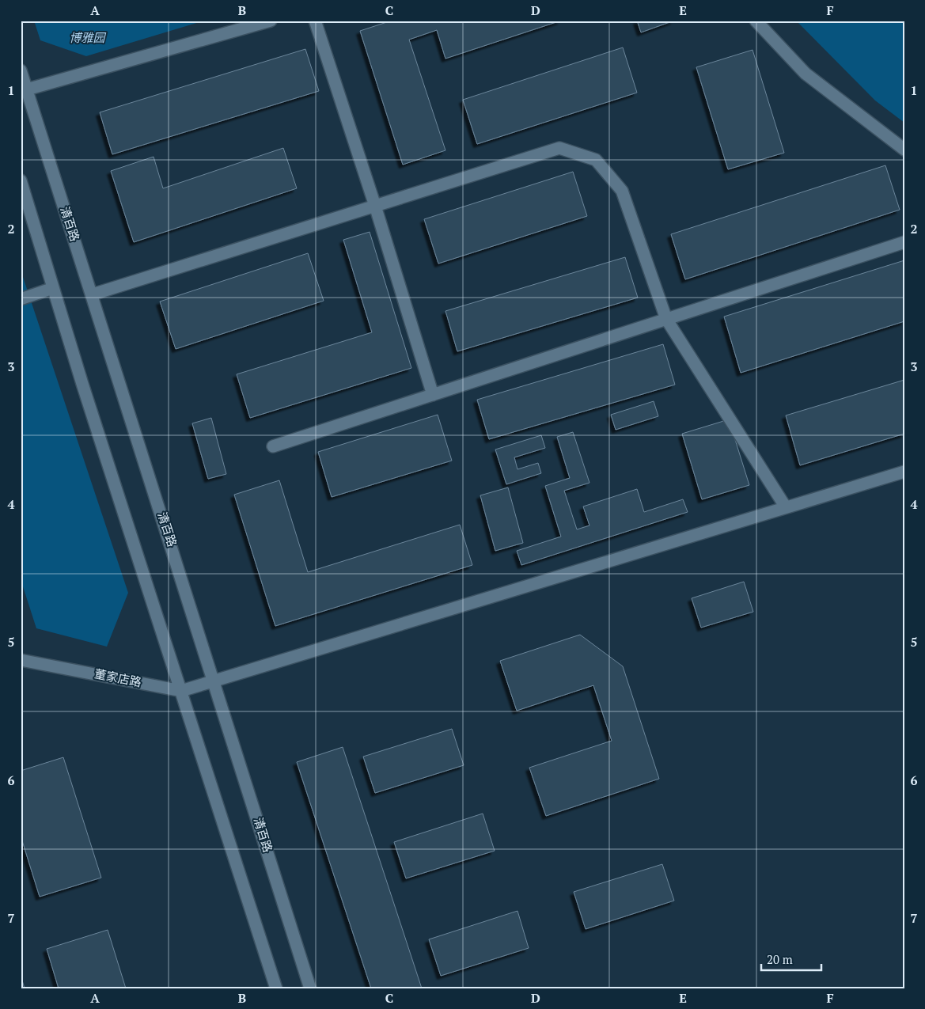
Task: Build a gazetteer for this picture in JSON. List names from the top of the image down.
{
  "streets": {
    "street": ["清百路", "董家店路"]
  },
  "crossings": [
    ["清百路", "董家店路"]
  ],
  "parks": ["博雅园"],
  "scale_bar": "20 m",
  "grid": {
    "columns": [
      "A",
      "B",
      "C",
      "D",
      "E",
      "F"
    ],
    "rows": [
      "1",
      "2",
      "3",
      "4",
      "5",
      "6",
      "7"
    ]
  }
}
